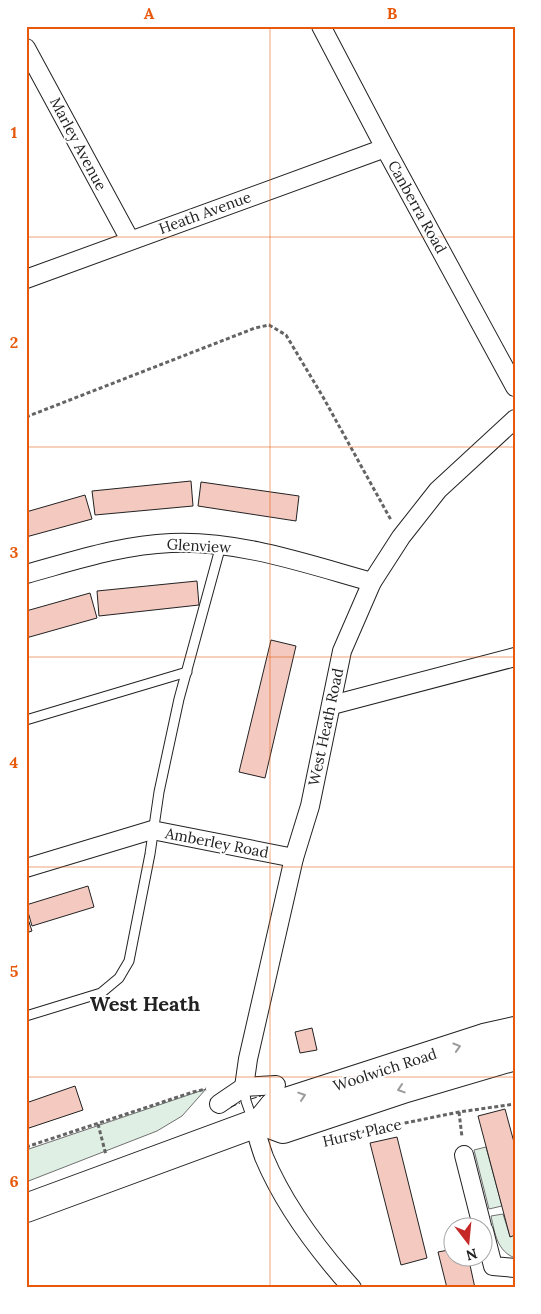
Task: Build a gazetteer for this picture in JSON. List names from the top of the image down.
{
  "streets": {
    "main road": ["Woolwich Road"],
    "street": [
      "Marley Avenue",
      "Canberra Road",
      "Heath Avenue",
      "Glenview",
      "West Heath Road",
      "Amberley Road"
    ],
    "path": ["Hurst Place"]
  },
  "crossings": [
    ["Marley Avenue", "Heath Avenue"],
    ["Canberra Road", "Heath Avenue"],
    ["Glenview", "West Heath Road"],
    ["West Heath Road", "Amberley Road"]
  ],
  "districts": ["West Heath"],
  "north": "bottom",
  "grid": {
    "columns": ["A", "B"],
    "rows": [
      "1",
      "2",
      "3",
      "4",
      "5",
      "6"
    ]
  }
}
